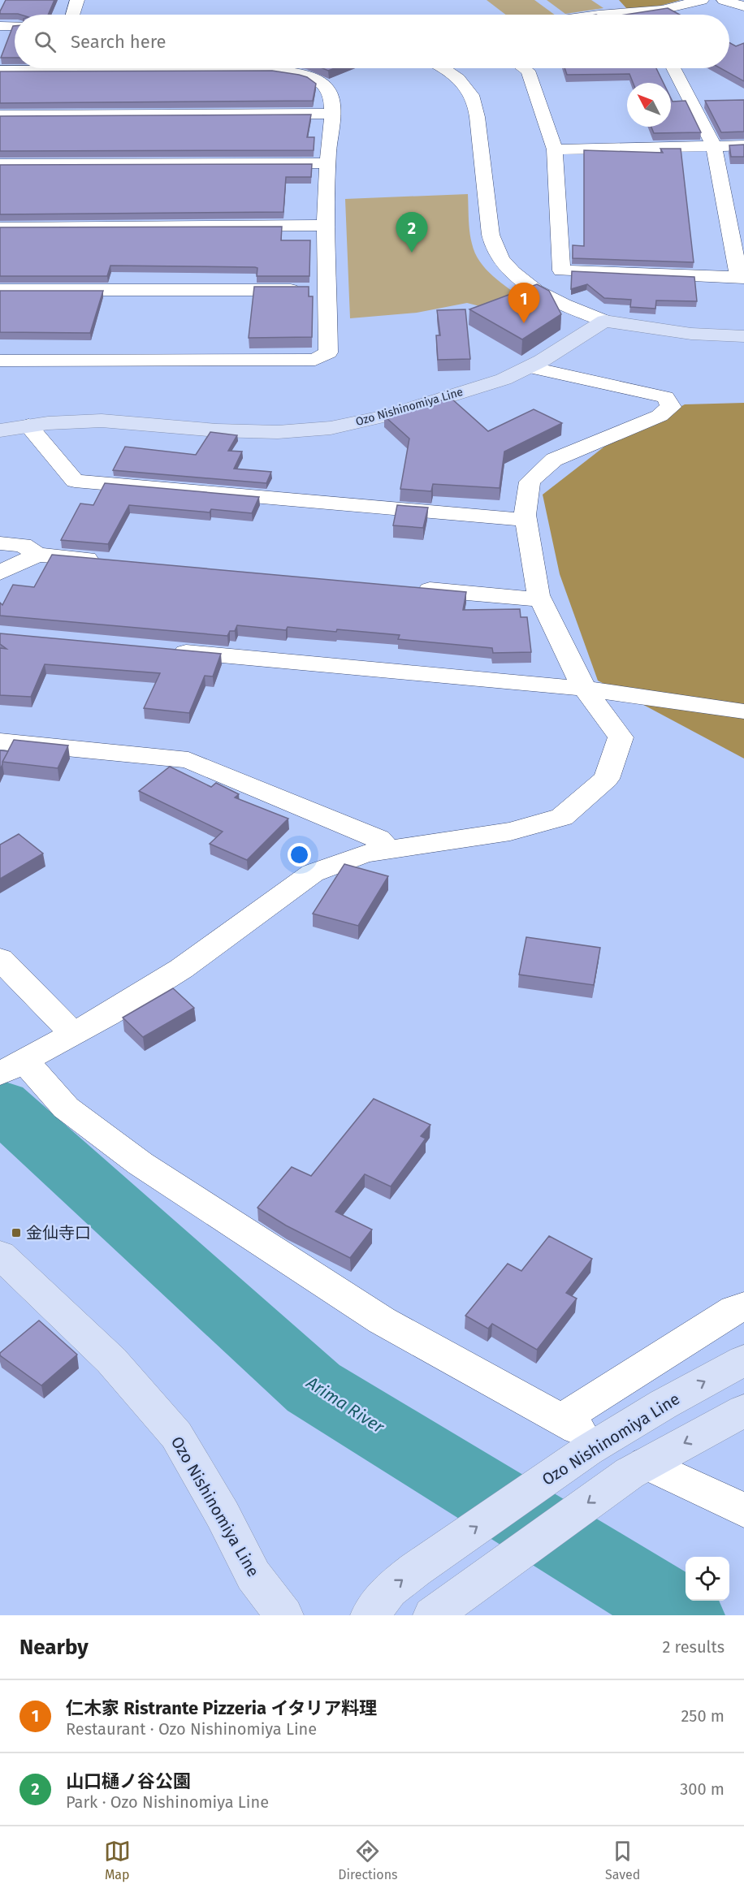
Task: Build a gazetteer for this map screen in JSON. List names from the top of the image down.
{
  "streets": {
    "main road": ["Ozo Nishinomiya Line"]
  },
  "water": ["Arima River"],
  "places": {
    "transit": ["金仙寺口"]
  },
  "north": "top left",
  "page": {
    "search": "Search here",
    "pins": ["2", "1"],
    "heading": ["Nearby", "2 results"],
    "list": [
      {
        "mark": "1",
        "name": "仁木家 Ristrante Pizzeria イタリア料理",
        "note": "Restaurant · Ozo Nishinomiya Line",
        "value": "250 m"
      },
      {
        "mark": "2",
        "name": "山口樋ノ谷公園",
        "note": "Park · Ozo Nishinomiya Line",
        "value": "300 m"
      }
    ],
    "nav": ["Map", "Directions", "Saved"]
  }
}
